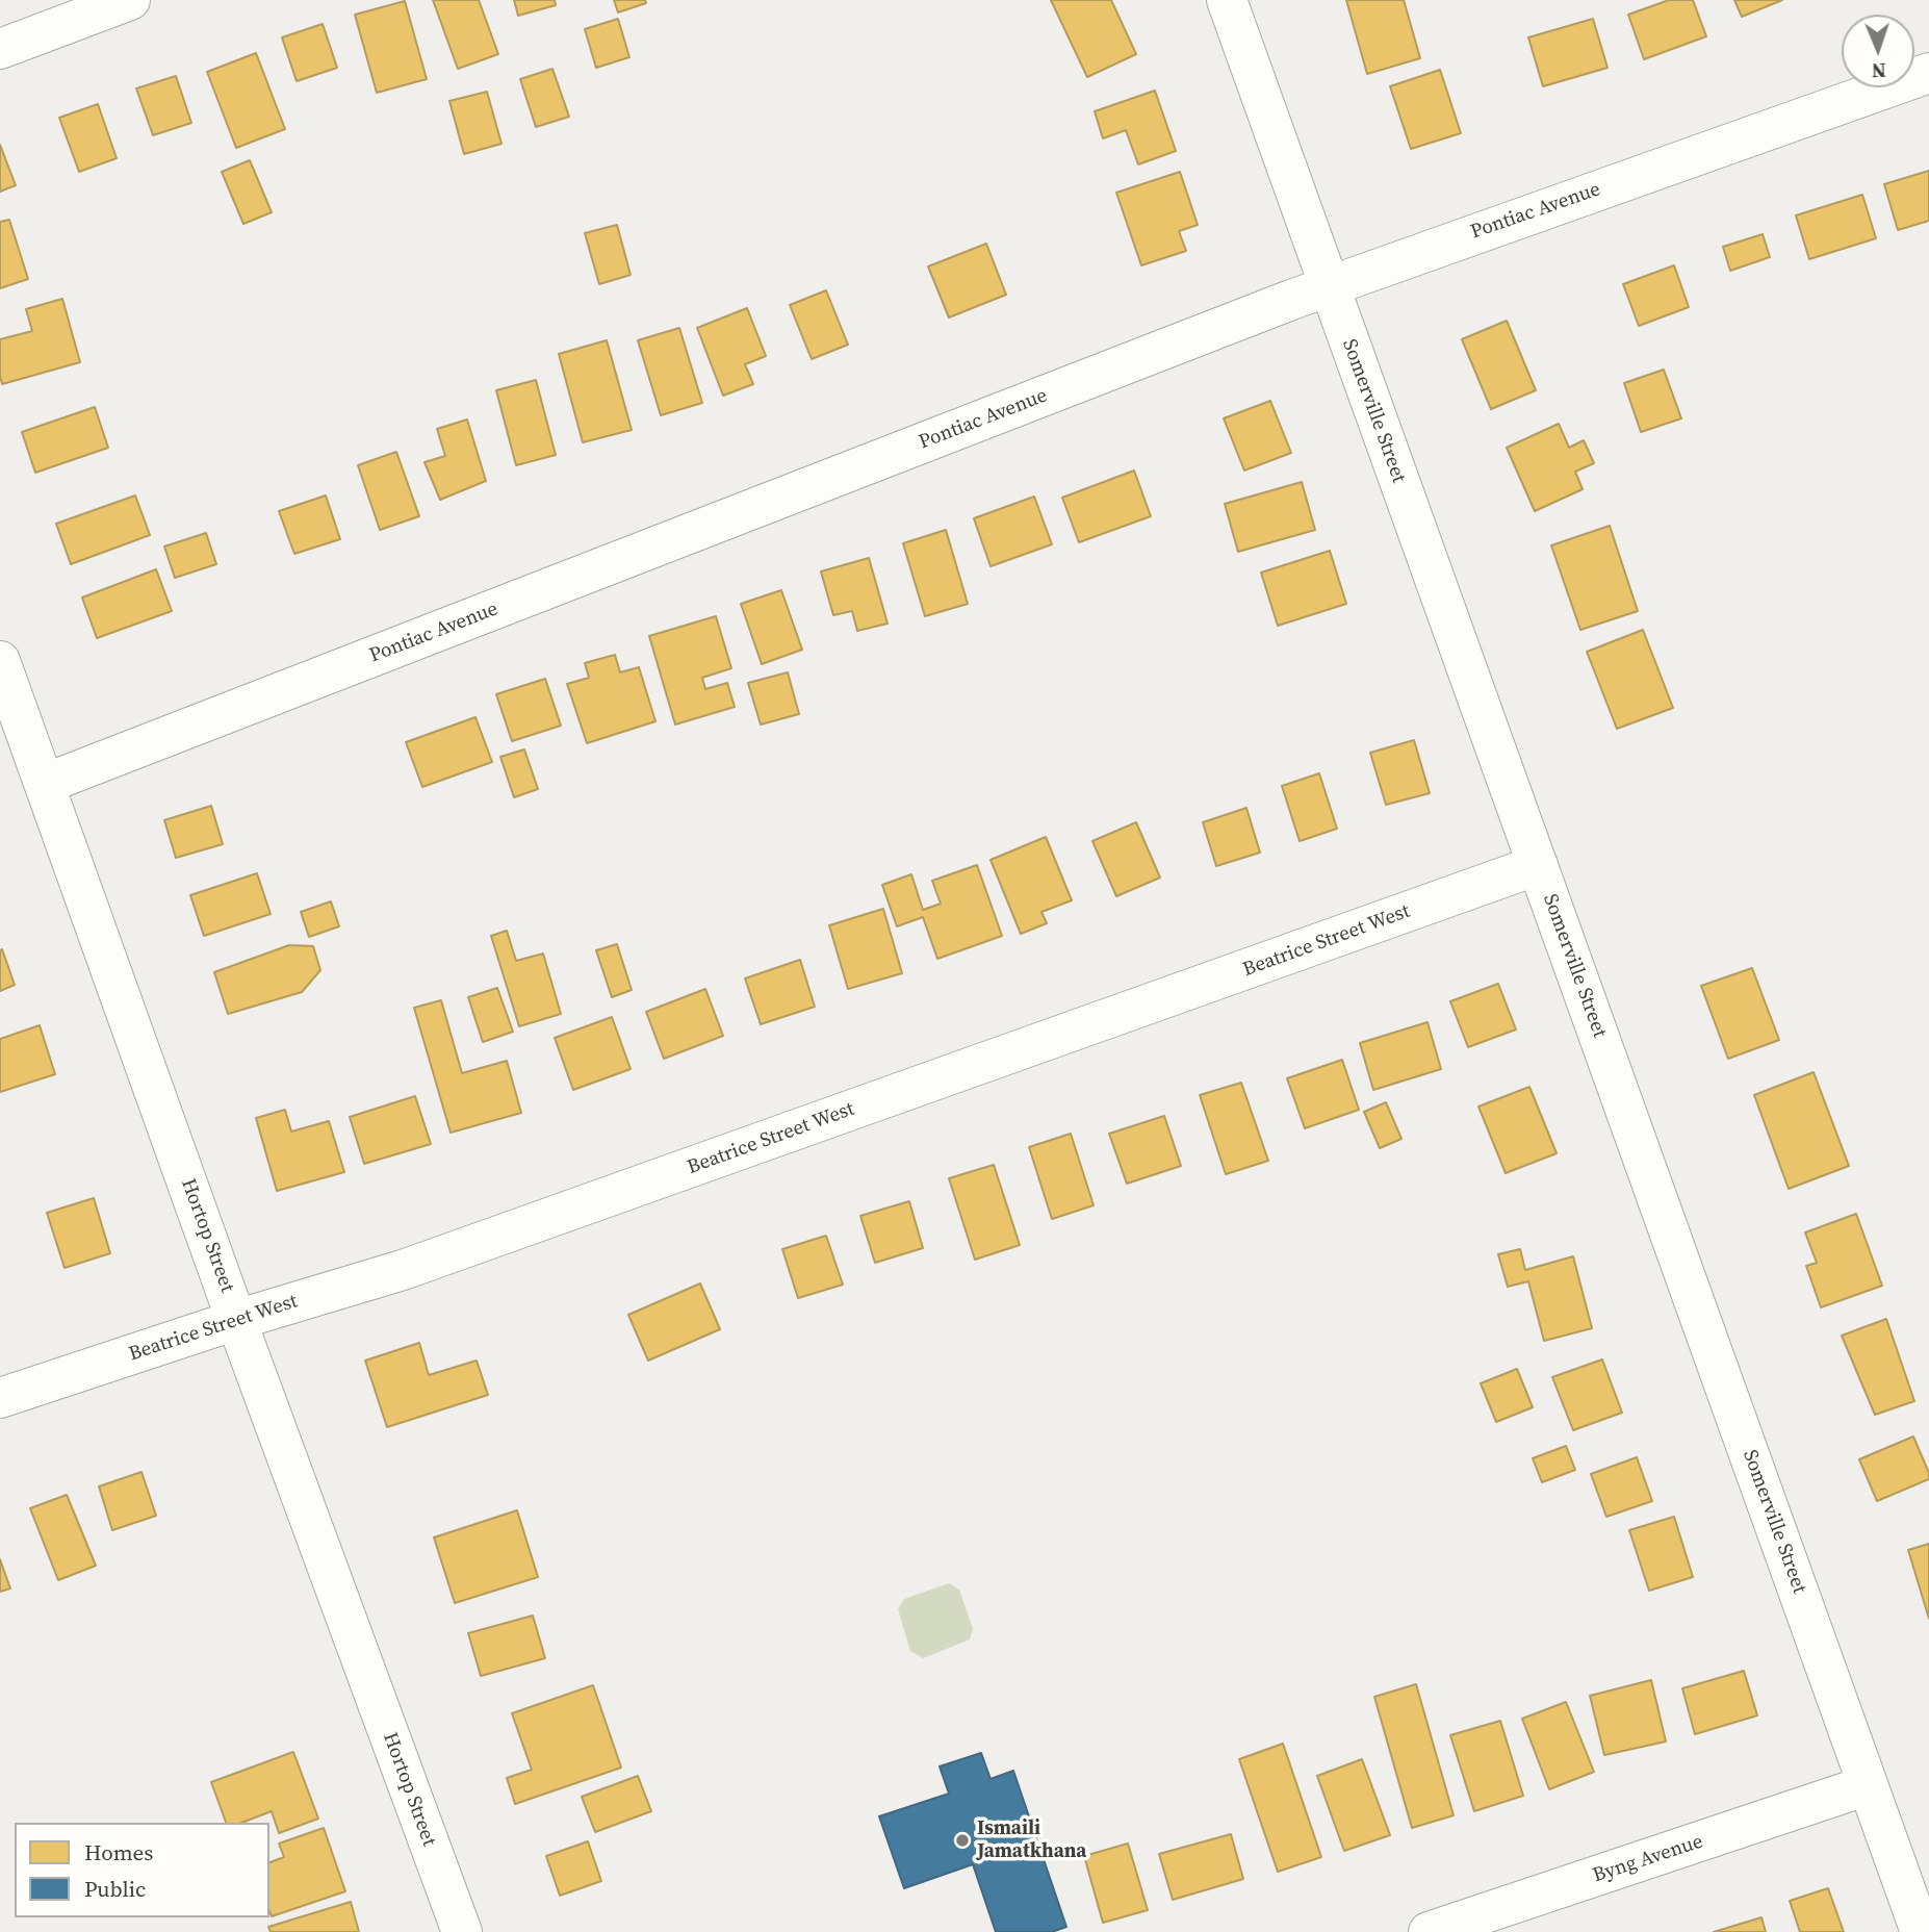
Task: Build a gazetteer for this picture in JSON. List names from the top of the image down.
{
  "streets": {
    "street": [
      "Pontiac Avenue",
      "Somerville Street",
      "Beatrice Street West",
      "Hortop Street",
      "Byng Avenue"
    ]
  },
  "crossings": [
    ["Pontiac Avenue", "Somerville Street"],
    ["Pontiac Avenue", "Hortop Street"],
    ["Somerville Street", "Beatrice Street West"],
    ["Somerville Street", "Byng Avenue"],
    ["Beatrice Street West", "Hortop Street"]
  ],
  "places": ["Ismaili Jamatkhana"],
  "legend": ["Homes", "Public"],
  "north": "bottom"
}
